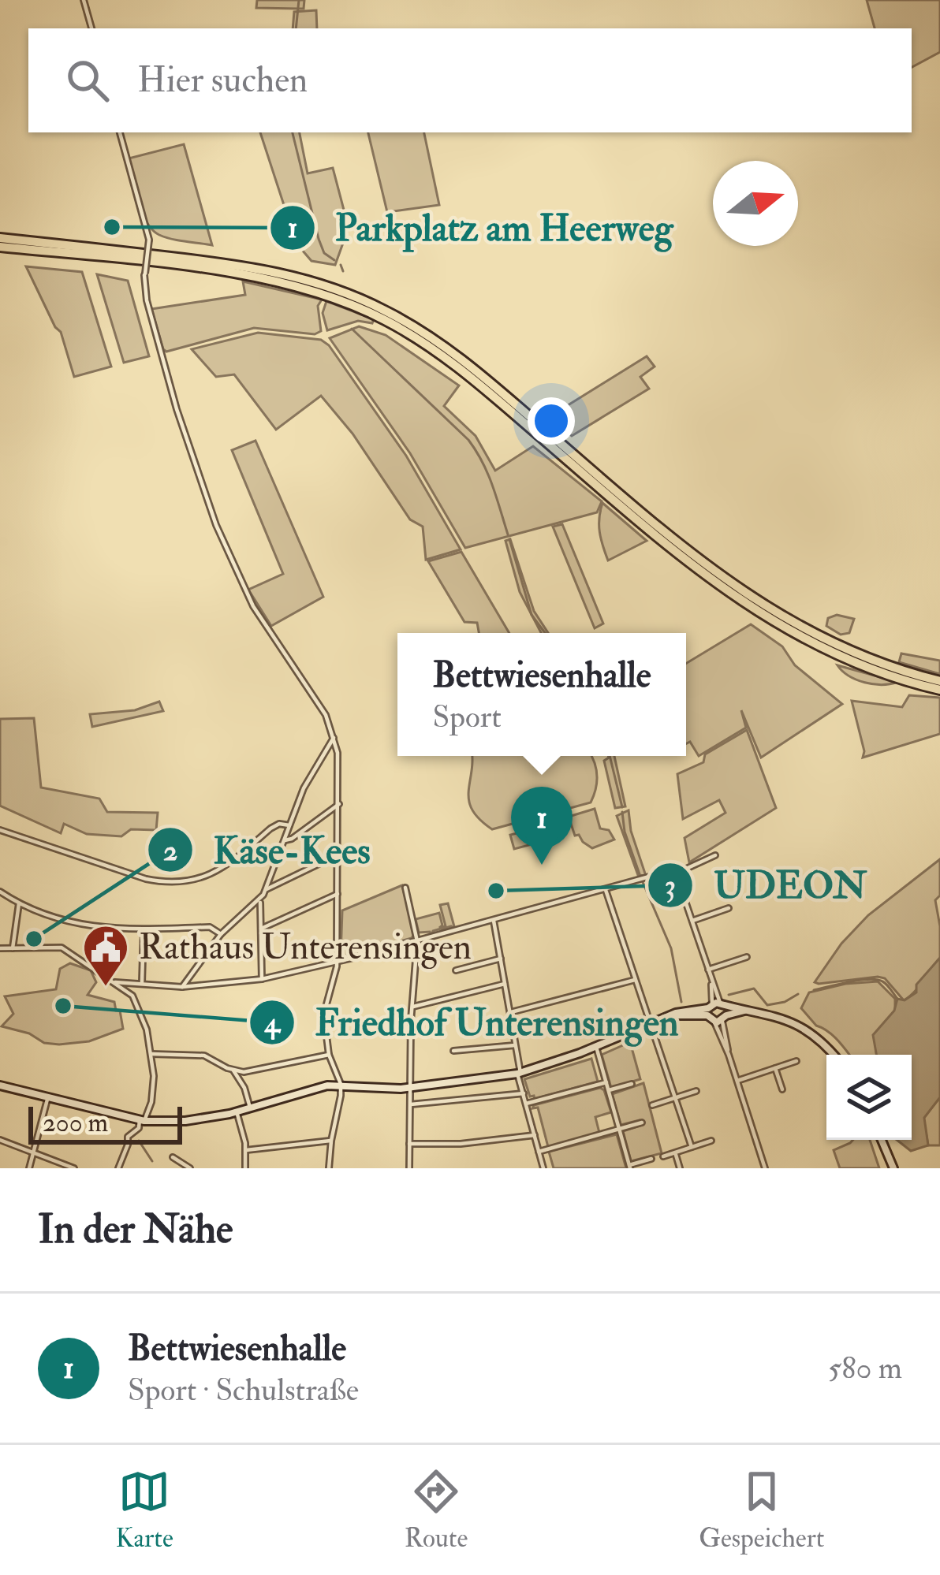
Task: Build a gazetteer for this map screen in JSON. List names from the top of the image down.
{
  "places": {
    "other": [
      "Parkplatz am Heerweg",
      "UDEON",
      "Käse-Kees",
      "Friedhof Unterensingen"
    ],
    "public building": ["Rathaus Unterensingen"]
  },
  "scale_bar": "200 m",
  "north": "right",
  "page": {
    "search": "Hier suchen",
    "popup": ["Bettwiesenhalle", "Sport"],
    "pins": "1",
    "scale": "200 m",
    "heading": "In der Nähe",
    "list": [
      {
        "mark": "1",
        "name": "Bettwiesenhalle",
        "note": "Sport · Schulstraße",
        "value": "580 m"
      }
    ],
    "nav": ["Karte", "Route", "Gespeichert"]
  }
}
